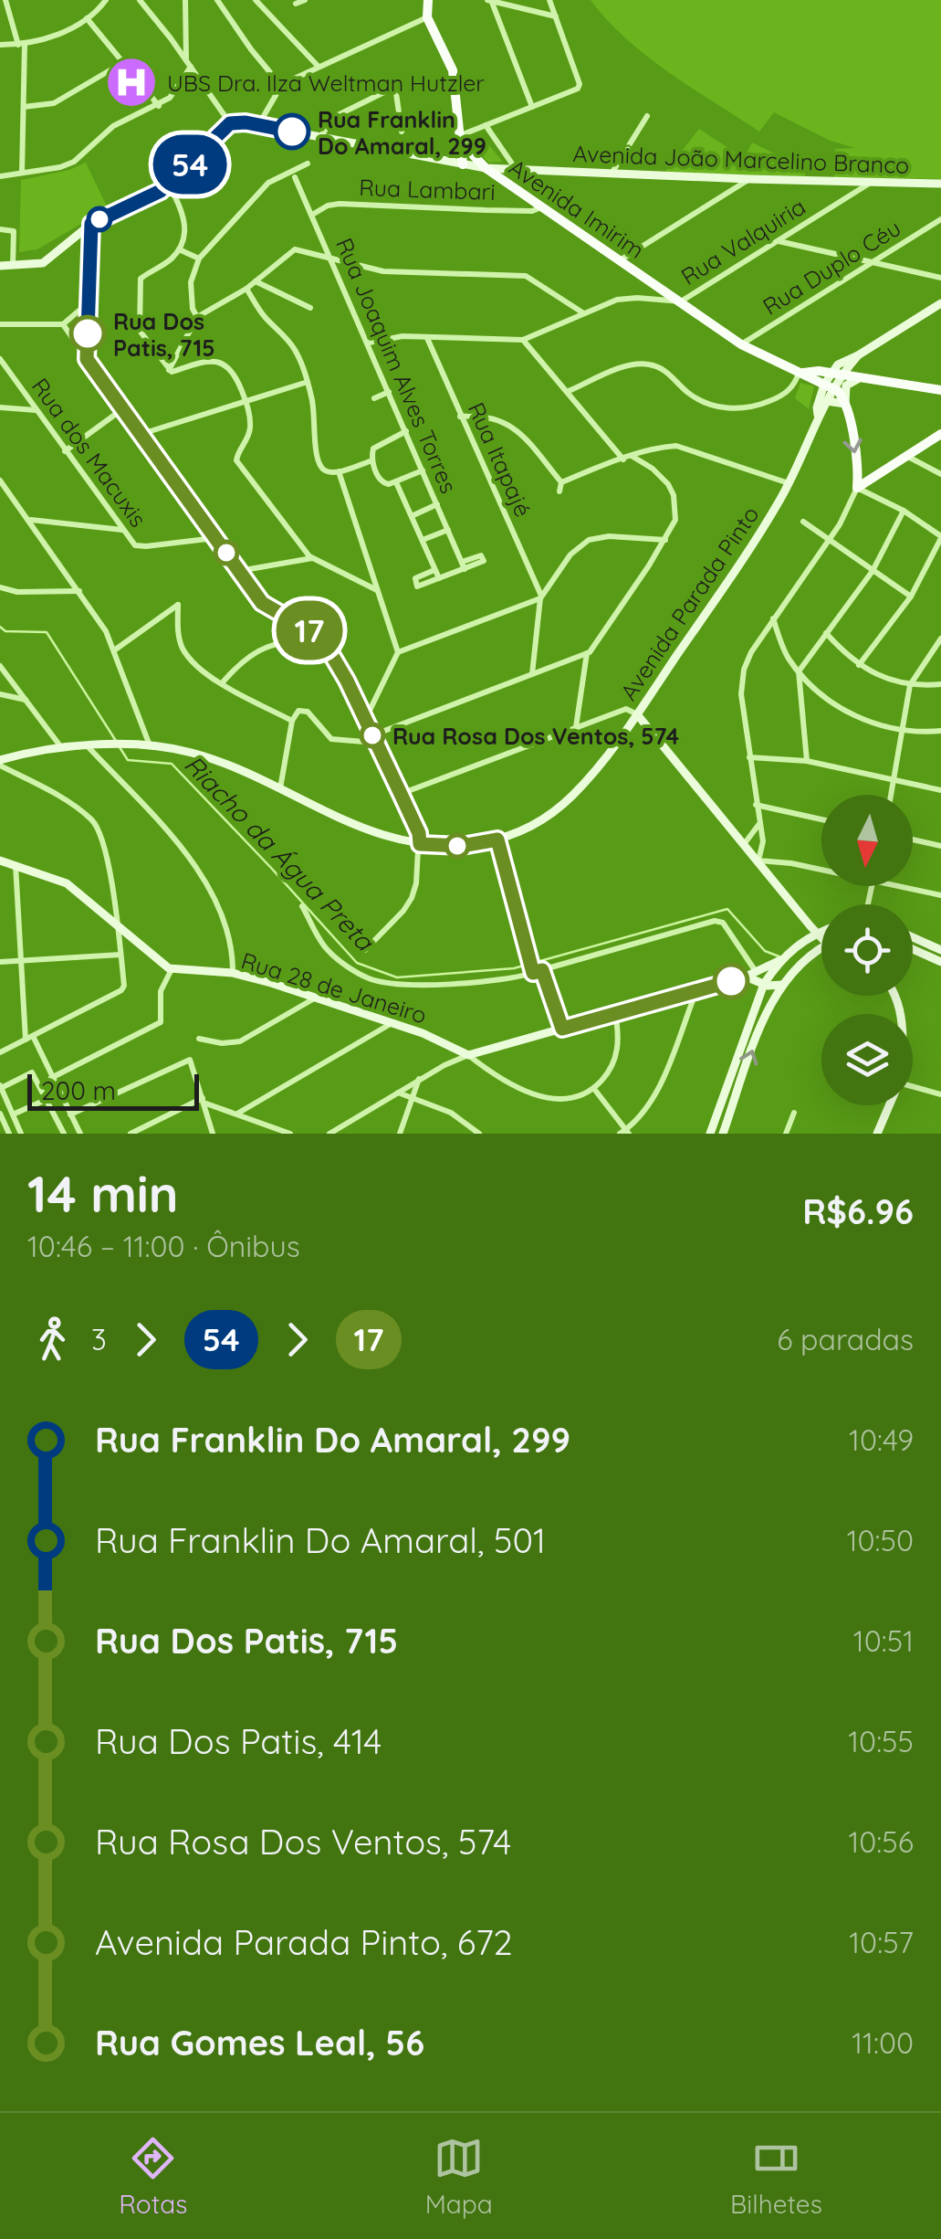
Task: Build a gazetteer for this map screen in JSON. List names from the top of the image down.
{
  "streets": {
    "main road": ["Avenida Imirim"],
    "street": [
      "Avenida João Marcelino Branco",
      "Rua Lambari",
      "Rua Valquiria",
      "Rua Duplo Céu",
      "Rua Joaquim Alves Torres",
      "Rua dos Macuxis",
      "Rua Itapajé",
      "Avenida Parada Pinto",
      "Rua 28 de Janeiro"
    ]
  },
  "crossings": [
    ["Avenida João Marcelino Branco", "Avenida Imirim"],
    ["Avenida João Marcelino Branco", "Rua Valquiria"],
    ["Rua Lambari", "Avenida Imirim"],
    ["Rua Lambari", "Rua Joaquim Alves Torres"],
    ["Avenida Imirim", "Rua Valquiria"],
    ["Avenida Imirim", "Rua Duplo Céu"],
    ["Avenida Imirim", "Avenida Parada Pinto"]
  ],
  "water": ["Riacho da Água Preta"],
  "places": {
    "hospital": ["UBS Dra. Ilza Weltman Hutzler"],
    "other": ["Rua Franklin Do Amaral, 299", "Rua Dos Patis, 715", "Rua Rosa Dos Ventos, 574"]
  },
  "lines": ["bus line 54", "bus line 17"],
  "scale_bar": "200 m",
  "north": "bottom",
  "page": {
    "on_map": ["54", "17"],
    "scale": "200 m",
    "heading": ["14 min", "10:46 – 11:00 · Ônibus", "R$6.96"],
    "legs": [
      "3",
      "54",
      "17",
      "6 paradas"
    ],
    "list": [
      {
        "name": "Rua Franklin Do Amaral, 299",
        "value": "10:49"
      },
      {
        "name": "Rua Franklin Do Amaral, 501",
        "value": "10:50"
      },
      {
        "name": "Rua Dos Patis, 715",
        "value": "10:51"
      },
      {
        "name": "Rua Dos Patis, 414",
        "value": "10:55"
      },
      {
        "name": "Rua Rosa Dos Ventos, 574",
        "value": "10:56"
      },
      {
        "name": "Avenida Parada Pinto, 672",
        "value": "10:57"
      },
      {
        "name": "Rua Gomes Leal, 56",
        "value": "11:00"
      }
    ],
    "tabs": ["Rotas", "Mapa", "Bilhetes"]
  }
}
